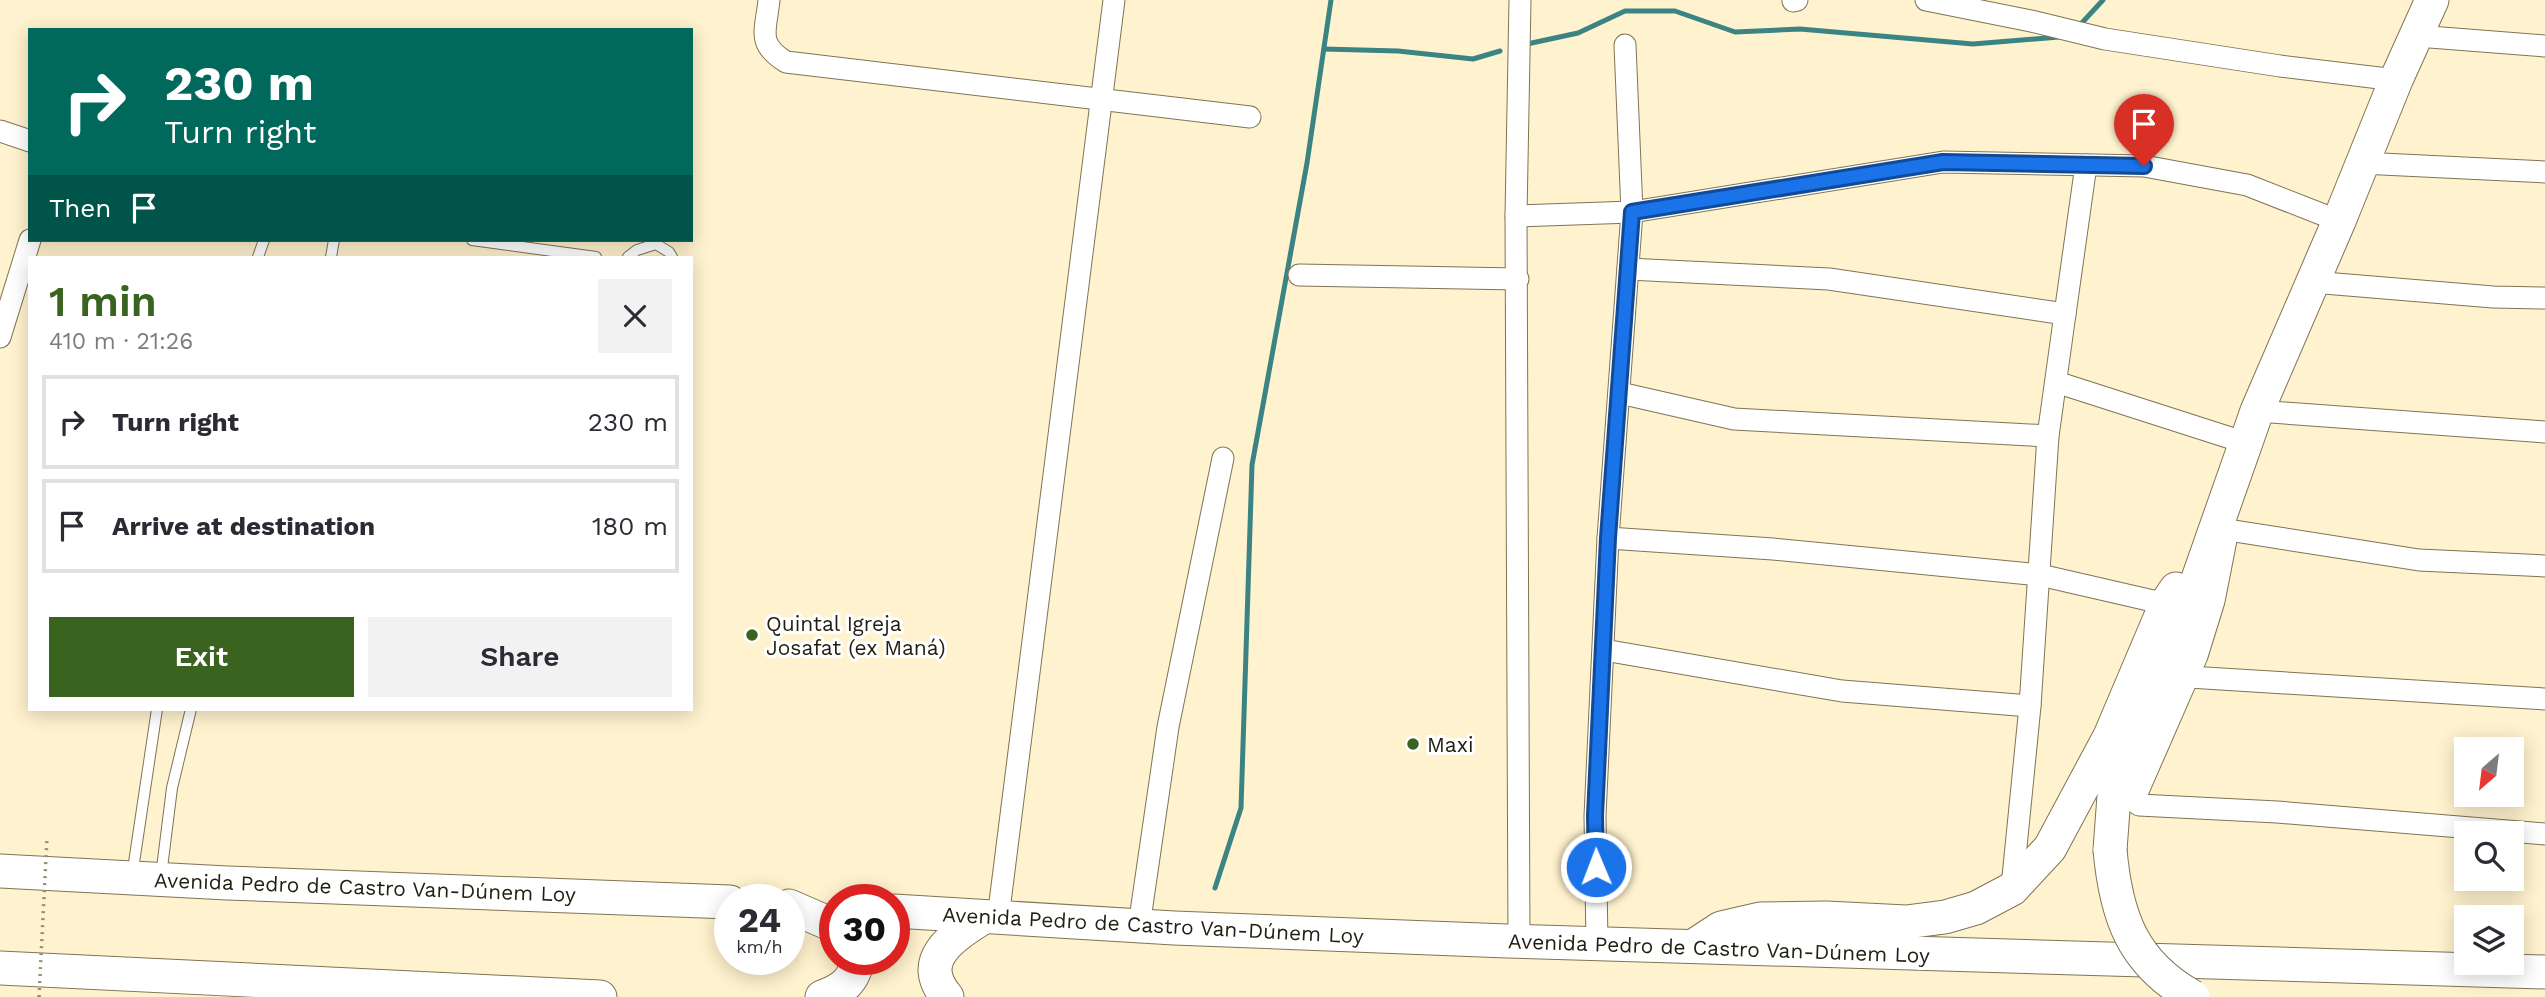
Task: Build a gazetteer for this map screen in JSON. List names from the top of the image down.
{
  "streets": {
    "highway": ["Avenida Pedro de Castro Van-Dúnem Loy"]
  },
  "places": ["Quintal Igreja Josafat (ex Maná)", "Maxi"],
  "north": "bottom left",
  "page": {
    "turn": ["230 m", "Turn right"],
    "then": "Then",
    "heading": ["1 min", "410 m · 21:26"],
    "list": [
      {
        "name": "Turn right",
        "value": "230 m"
      },
      {
        "name": "Arrive at destination",
        "value": "180 m"
      }
    ],
    "buttons": ["Exit", "Share"],
    "speed": "24 km/h",
    "limit": "30"
  }
}
